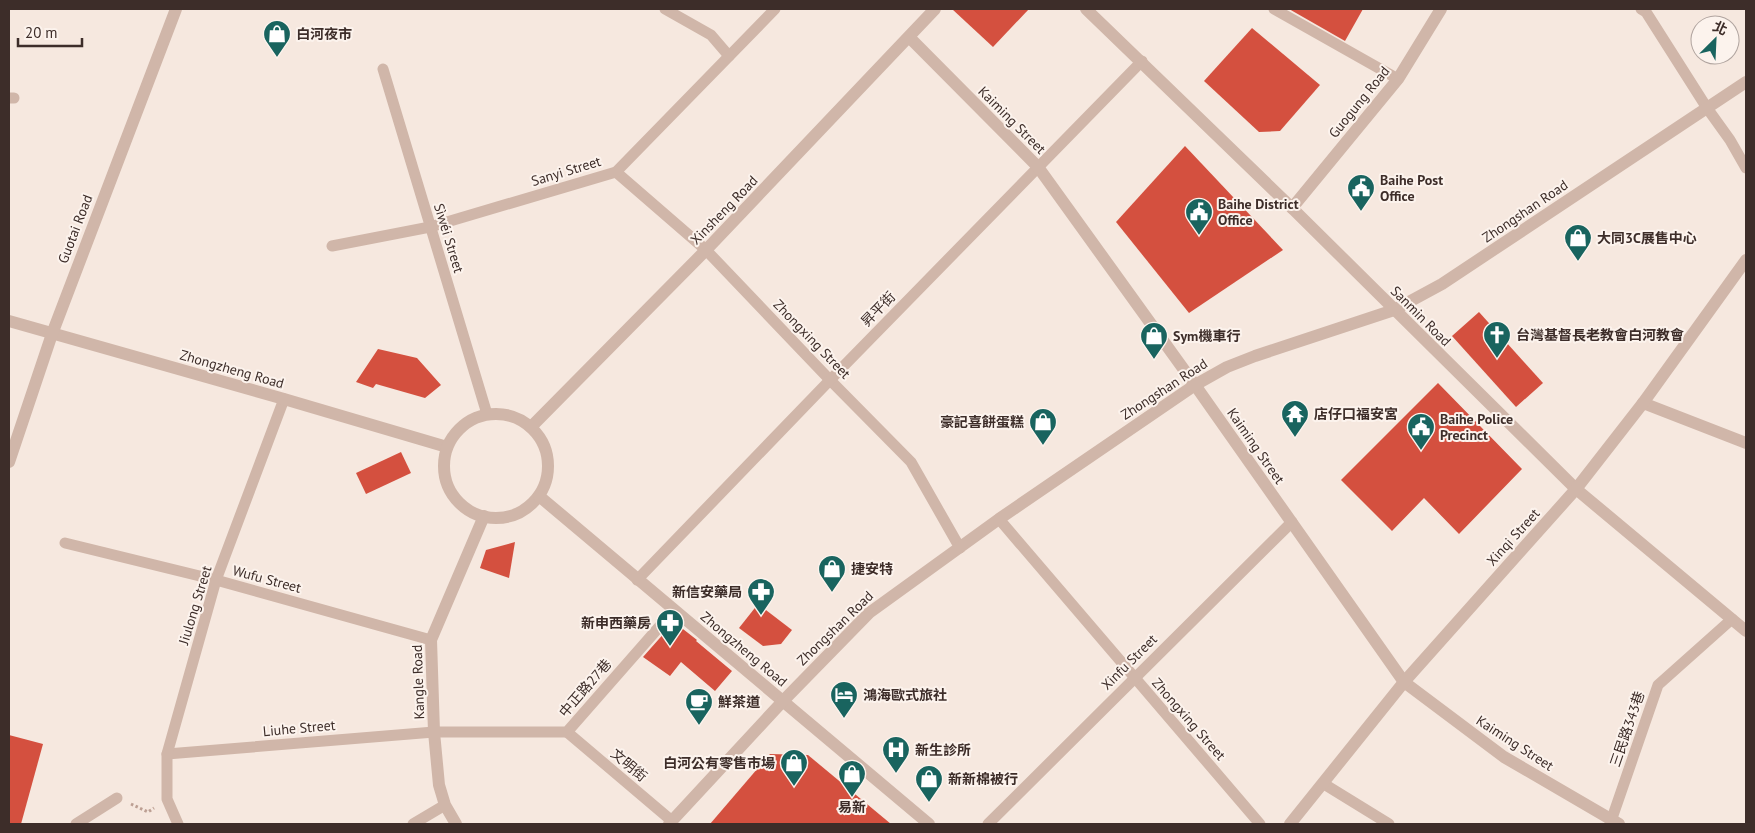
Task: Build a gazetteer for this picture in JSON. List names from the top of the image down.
{
  "streets": {
    "street": [
      "Guogung Road",
      "Kaiming Street",
      "Xinsheng Road",
      "Zhongshan Road",
      "Guotai Road",
      "Sanmin Road",
      "Zhongzheng Road",
      "Xinqi Street",
      "Kangle Road"
    ],
    "lane": [
      "Sanyi Street",
      "Sìwéi Street",
      "昇平街",
      "Zhongxing Street",
      "Wufu Street",
      "Jiulong Street",
      "Xinfu Street",
      "中正路27巷",
      "Liuhe Street",
      "三民路343巷",
      "文明街"
    ]
  },
  "crossings": [
    ["Guogung Road", "Sanmin Road"],
    ["Kaiming Street", "Xinsheng Road"],
    ["Kaiming Street", "Zhongshan Road"],
    ["Kaiming Street", "昇平街"],
    ["Kaiming Street", "Xinqi Street"],
    ["Kaiming Street", "Xinfu Street"],
    ["Kaiming Street", "三民路343巷"],
    ["Sanyi Street", "Sìwéi Street"],
    ["Sanyi Street", "Zhongxing Street"],
    ["Xinsheng Road", "Sìwéi Street"],
    ["Xinsheng Road", "Zhongxing Street"],
    ["Xinsheng Road", "Zhongzheng Road"],
    ["Xinsheng Road", "Kangle Road"],
    ["Zhongshan Road", "Sanmin Road"],
    ["Zhongshan Road", "Zhongxing Street"],
    ["Zhongshan Road", "Zhongzheng Road"],
    ["Zhongshan Road", "文明街"],
    ["Guotai Road", "Zhongzheng Road"],
    ["Sìwéi Street", "Zhongzheng Road"],
    ["Sìwéi Street", "Kangle Road"],
    ["昇平街", "Sanmin Road"],
    ["昇平街", "Zhongxing Street"],
    ["昇平街", "Zhongzheng Road"],
    ["Sanmin Road", "Xinqi Street"],
    ["Sanmin Road", "三民路343巷"],
    ["Zhongxing Street", "Xinfu Street"],
    ["Zhongzheng Road", "Jiulong Street"],
    ["Zhongzheng Road", "Kangle Road"],
    ["Zhongzheng Road", "中正路27巷"],
    ["Wufu Street", "Jiulong Street"],
    ["Wufu Street", "Kangle Road"],
    ["Jiulong Street", "Liuhe Street"],
    ["Kangle Road", "中正路27巷"],
    ["Kangle Road", "Liuhe Street"],
    ["中正路27巷", "Liuhe Street"],
    ["中正路27巷", "文明街"]
  ],
  "places": {
    "shop": [
      "白河夜市",
      "大同3C展售中心",
      "Sym機車行",
      "豪記喜餅蛋糕",
      "捷安特",
      "白河公有零售市場",
      "易新",
      "新新棉被行"
    ],
    "public building": ["Baihe Post Office", "Baihe District Office", "Baihe Police Precinct"],
    "church": ["台灣基督長老教會白河教會"],
    "temple": ["店仔口福安宮"],
    "pharmacy": ["新信安藥局", "新申西藥房"],
    "hotel": ["鴻海歐式旅社"],
    "cafe": ["鮮茶道"],
    "hospital": ["新生診所"]
  },
  "scale_bar": "20 m",
  "north": "top right"
}
